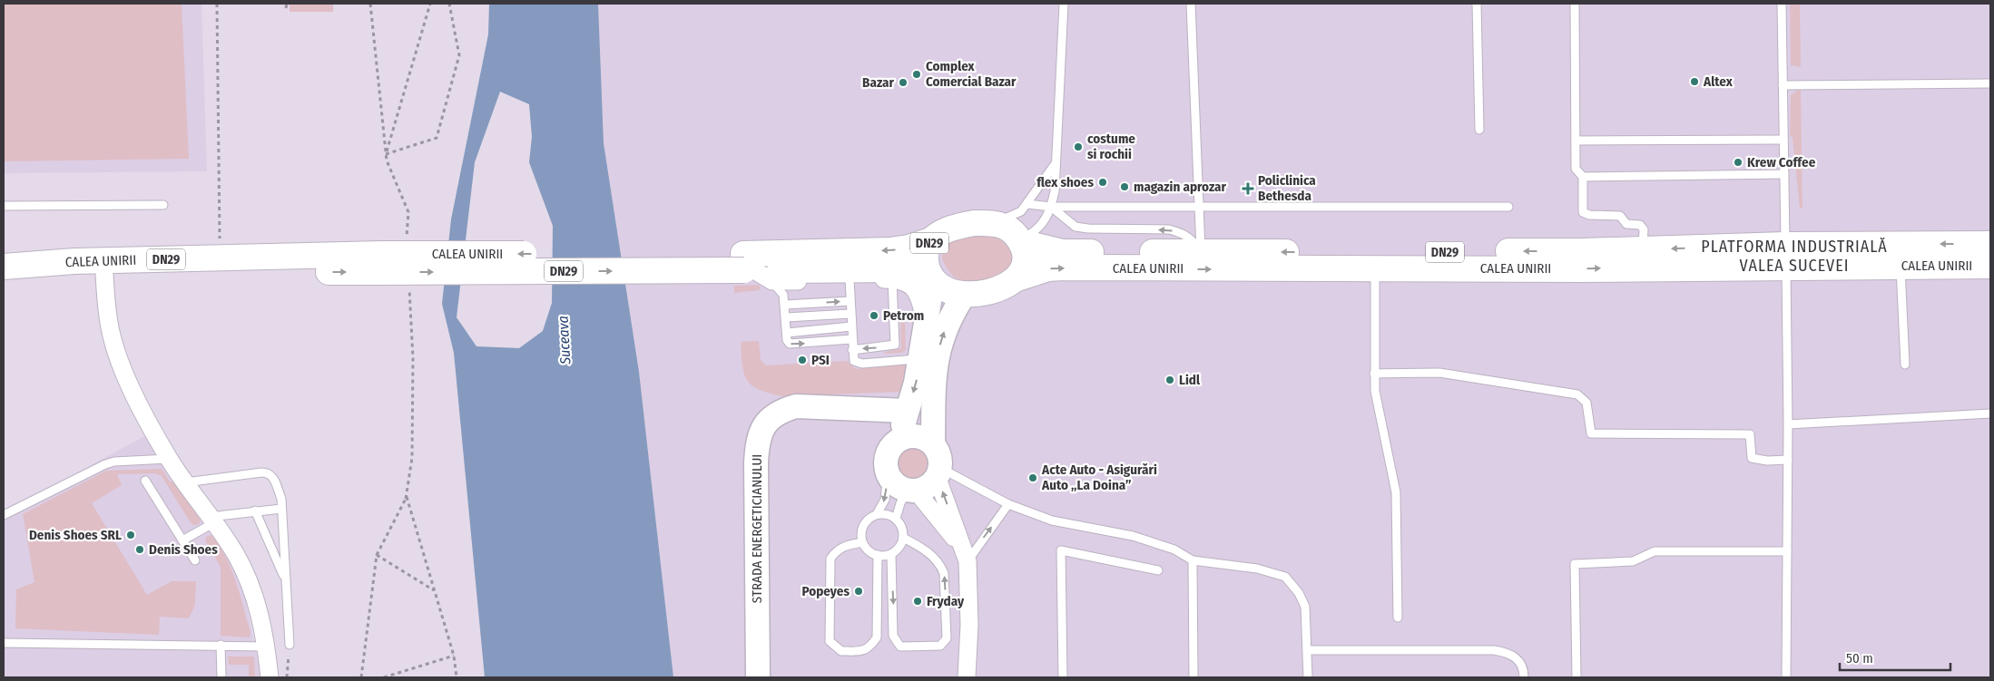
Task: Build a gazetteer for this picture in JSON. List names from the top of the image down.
{
  "streets": {
    "main road": ["DN29", "CALEA UNIRII"],
    "street": ["STRADA ENERGETICIANULUI"]
  },
  "crossings": [
    ["DN29", "CALEA UNIRII"]
  ],
  "districts": ["PLATFORMA INDUSTRIALĂ VALEA SUCEVEI"],
  "water": ["Suceava"],
  "places": {
    "other": [
      "Complex Comercial Bazar",
      "Altex",
      "Bazar",
      "costume si rochii",
      "Krew Coffee",
      "flex shoes",
      "magazin aprozar",
      "Petrom",
      "PSI",
      "Lidl",
      "Acte Auto - Asigurări Auto „La Doina”",
      "Denis Shoes SRL",
      "Denis Shoes",
      "Popeyes",
      "Fryday"
    ],
    "health": ["Policlinica Bethesda"]
  },
  "scale_bar": "50 m"
}
